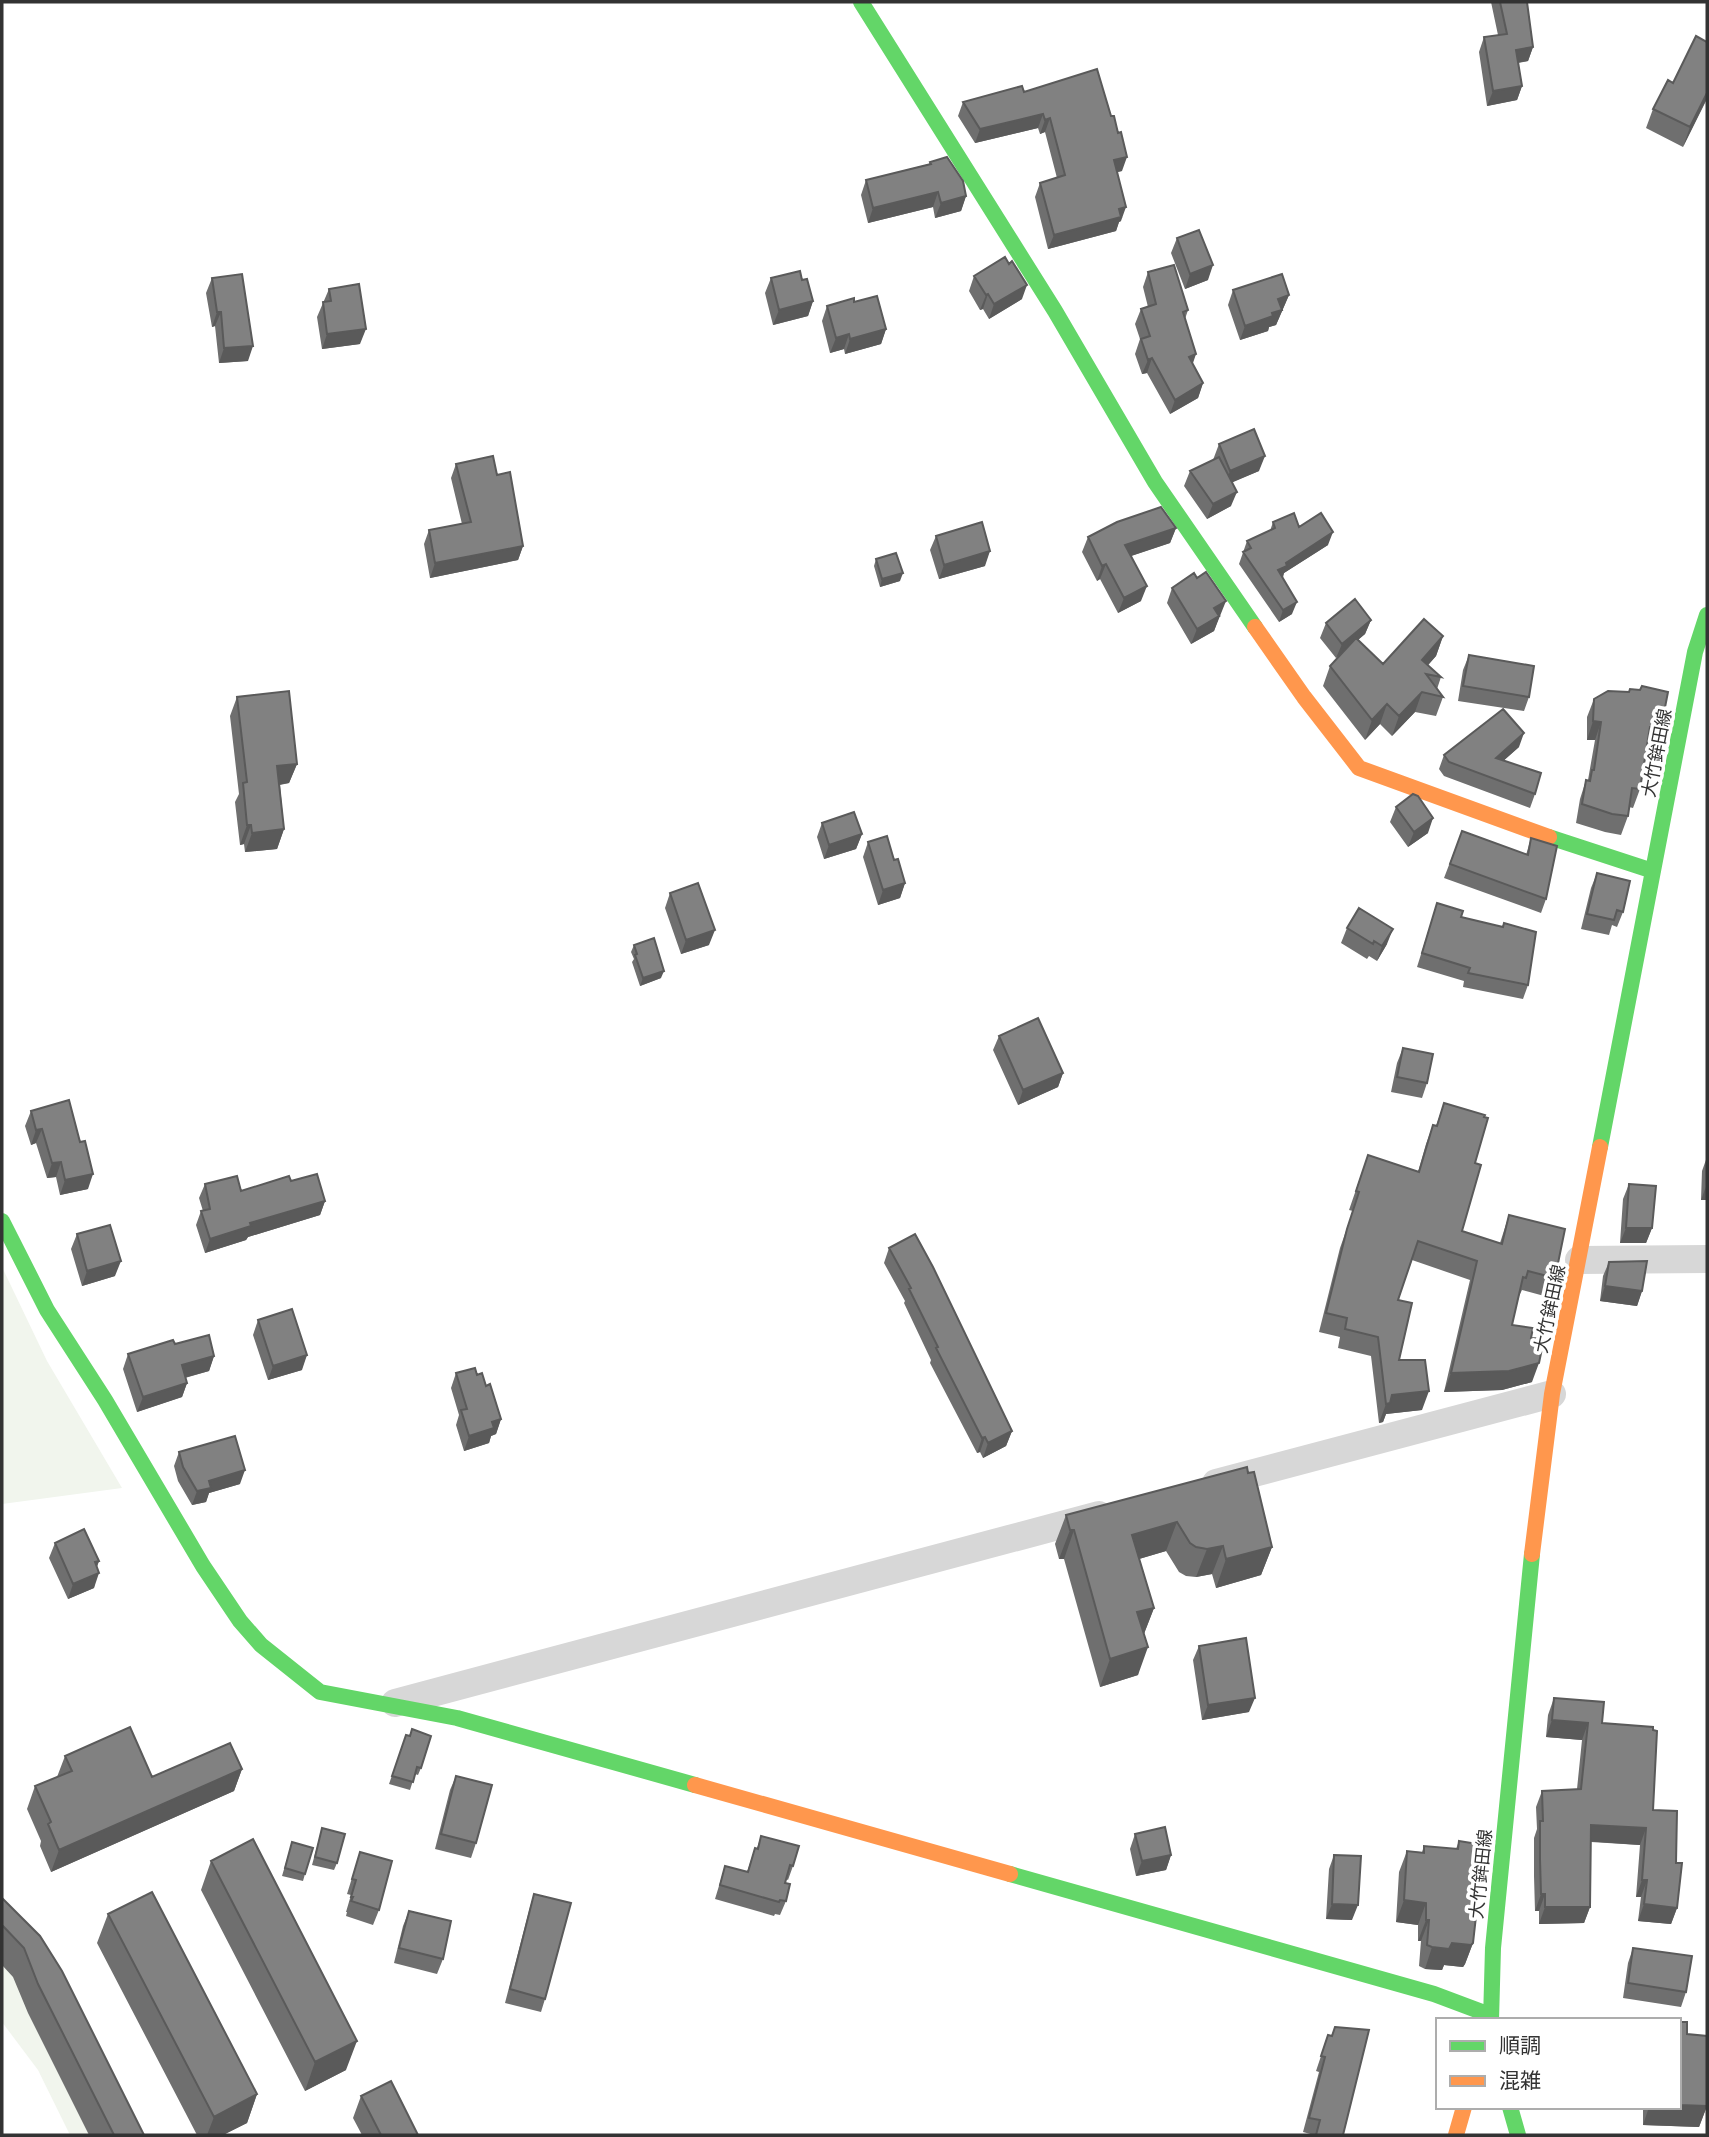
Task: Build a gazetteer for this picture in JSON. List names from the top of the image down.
{
  "streets": {
    "street": ["大竹鉾田線"]
  },
  "legend": ["順調", "混雑"]
}
